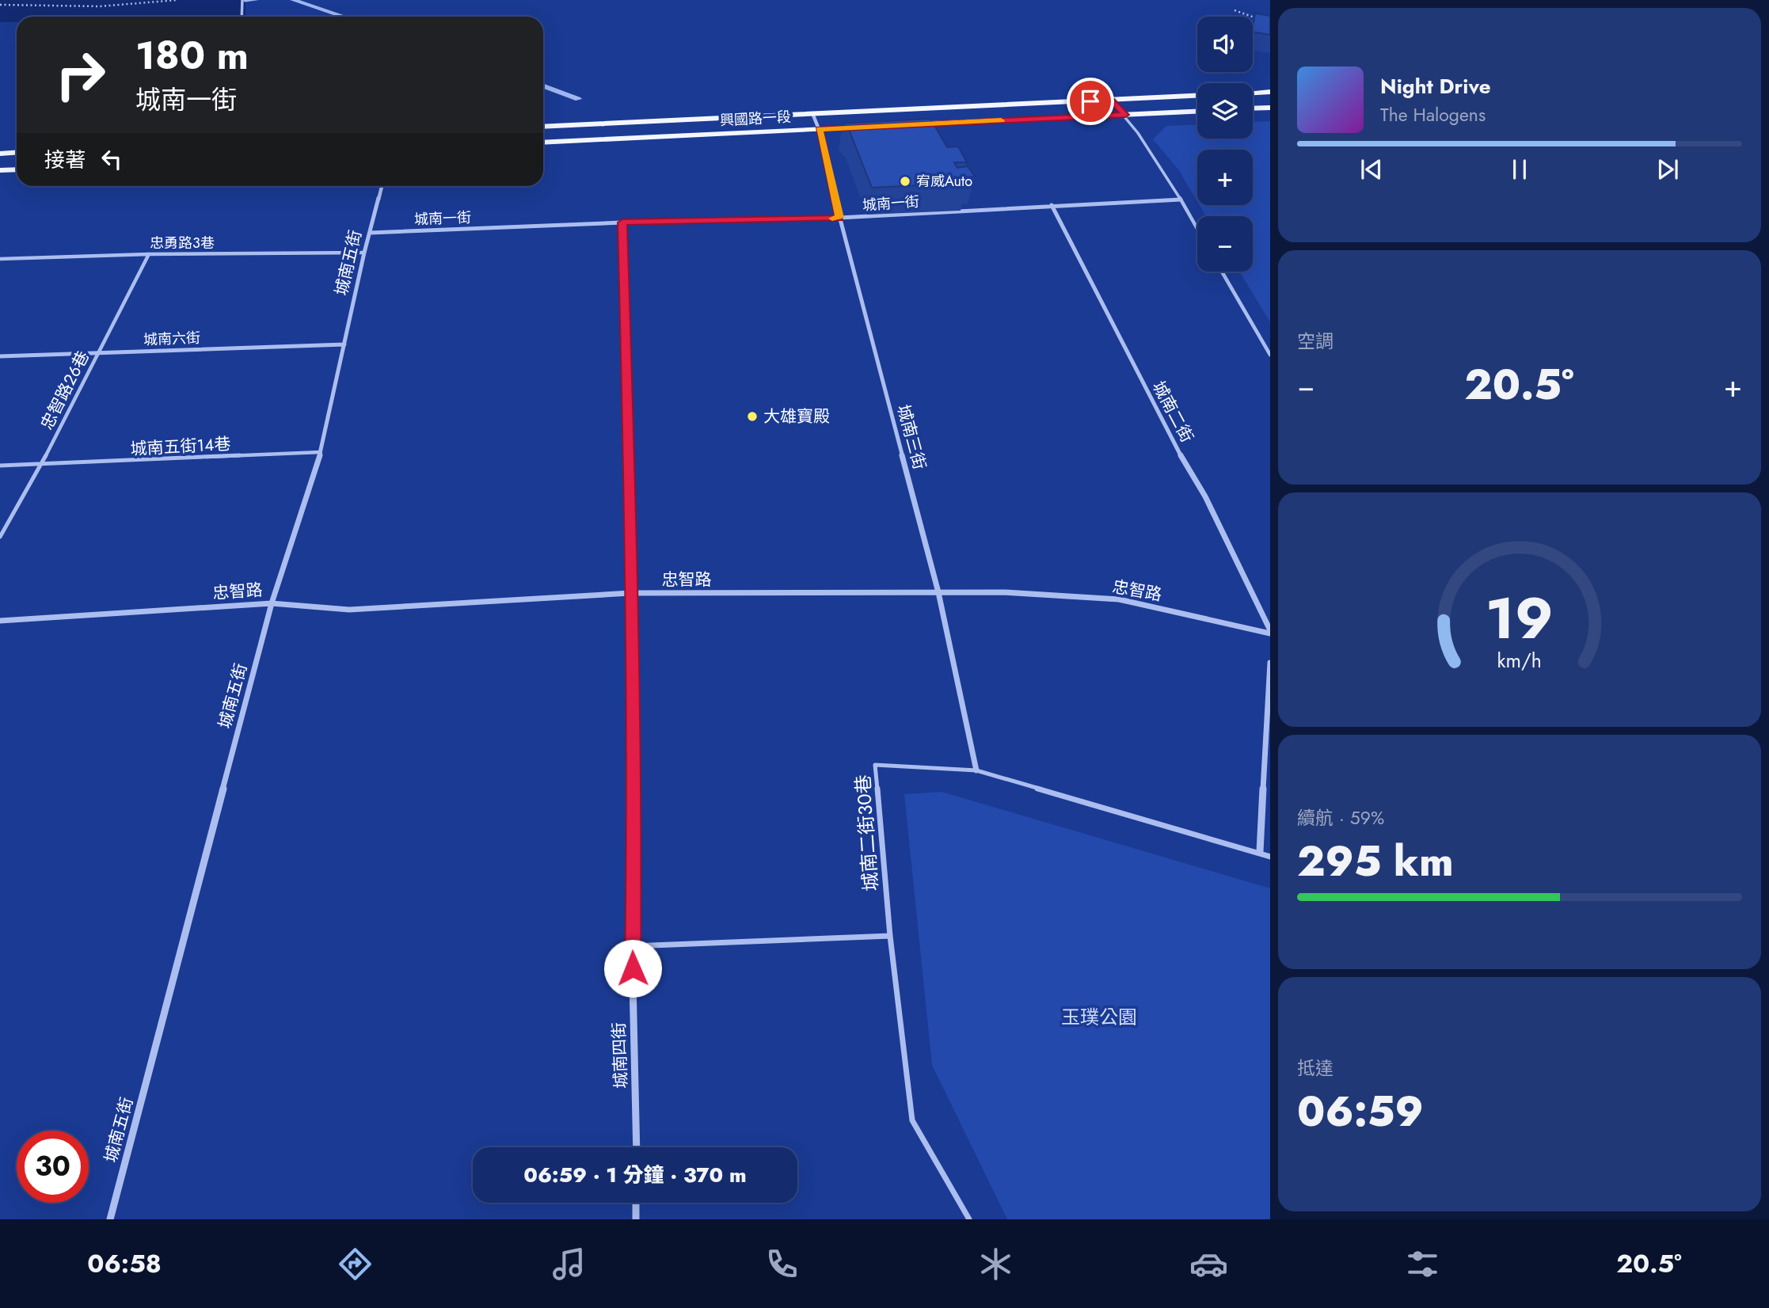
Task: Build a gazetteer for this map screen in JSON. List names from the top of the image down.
{
  "streets": {
    "main road": ["興國路一段"],
    "street": [
      "城南一街",
      "城南五街",
      "城南六街",
      "城南二街",
      "城南三街",
      "忠智路",
      "城南四街"
    ],
    "lane": [
      "忠勇路3巷",
      "忠智路26巷",
      "城南五街14巷",
      "城南二街30巷"
    ]
  },
  "crossings": [
    ["興國路一段", "城南三街"],
    ["城南一街", "城南五街"],
    ["城南一街", "城南二街"],
    ["城南一街", "城南三街"],
    ["城南一街", "城南四街"],
    ["忠勇路3巷", "城南五街"],
    ["忠勇路3巷", "忠智路26巷"],
    ["城南五街", "城南六街"],
    ["城南五街", "城南五街14巷"],
    ["城南五街", "忠智路"],
    ["城南六街", "忠智路26巷"],
    ["忠智路26巷", "城南五街14巷"],
    ["城南二街", "忠智路"],
    ["城南三街", "忠智路"],
    ["城南三街", "城南二街30巷"],
    ["忠智路", "城南四街"]
  ],
  "parks": ["玉璞公園"],
  "places": ["宥威Auto", "大雄寶殿"],
  "page": {
    "map_buttons": ["+", "−"],
    "turn": ["180 m", "城南一街"],
    "song": ["Night Drive", "The Halogens"],
    "then": "接著",
    "tile": [
      "空調",
      ["續航 · 59%", "295 km"],
      ["抵達", "06:59"]
    ],
    "heat": ["−", "20.5°", "+"],
    "limit": "30",
    "trip": "06:59 · 1 分鐘 · 370 m",
    "tabs": ["06:58", "20.5°"],
    "gauge": ["19", "km/h"]
  }
}
